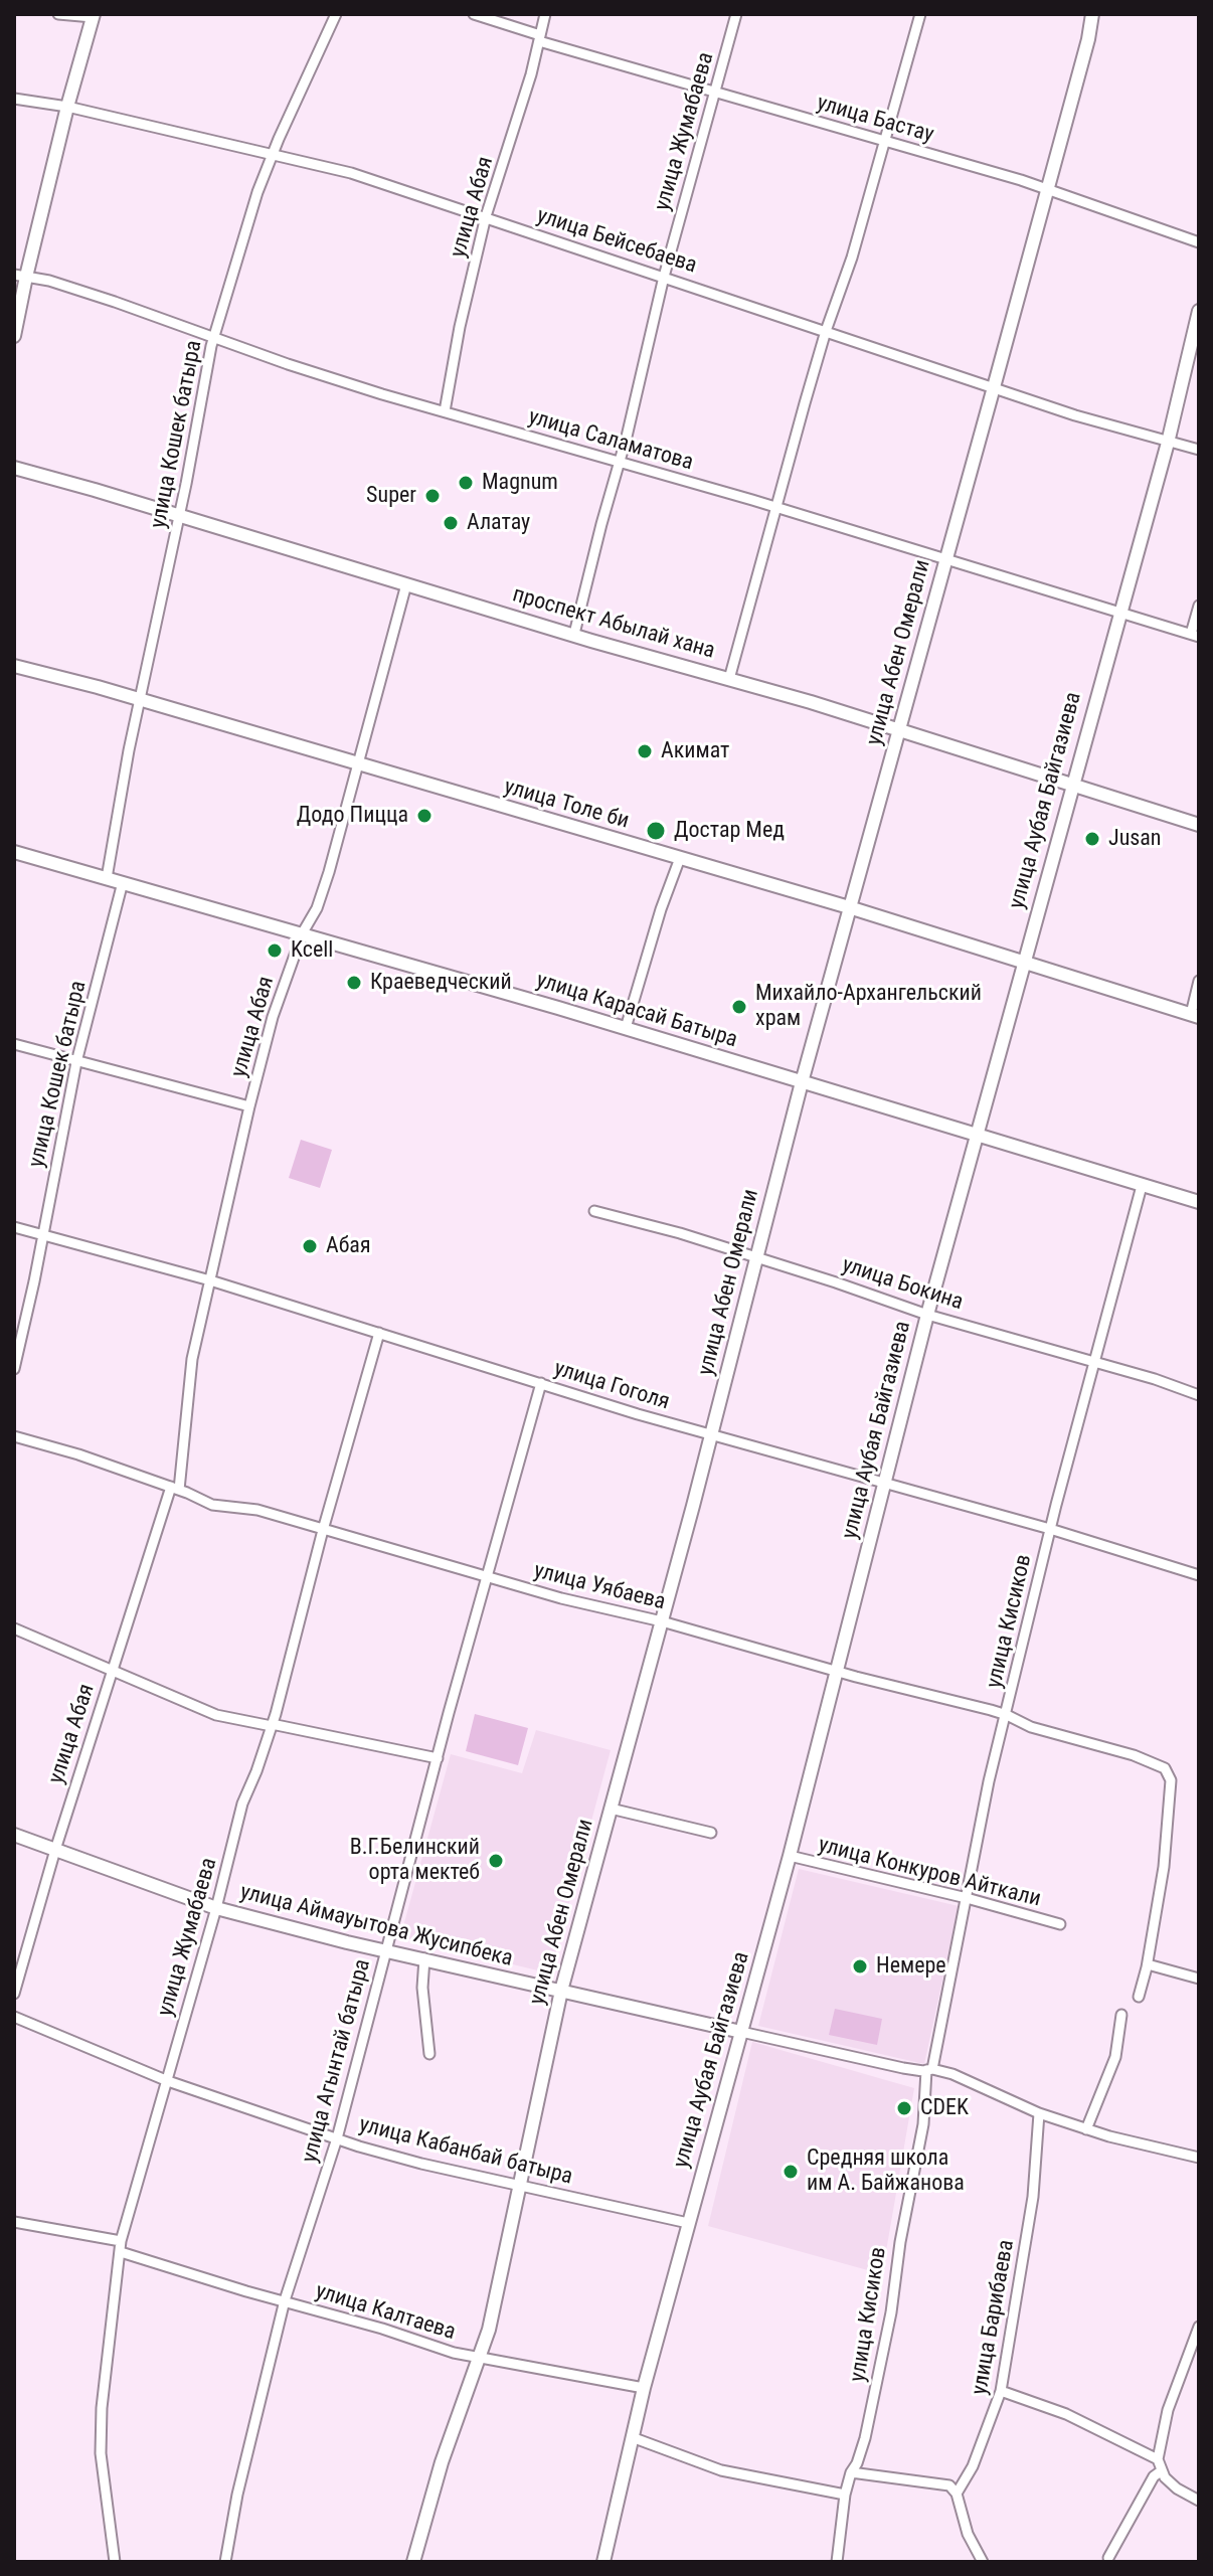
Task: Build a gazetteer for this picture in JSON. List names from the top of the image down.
{
  "streets": {
    "main road": [
      "проспект Абылай хана",
      "улица Абен Омерали",
      "улица Аубая Байгазиева",
      "улица Толе би",
      "улица Карасай Батыра",
      "улица Аймауытова Жусипбека"
    ],
    "street": [
      "улица Бастау",
      "улица Жумабаева",
      "улица Абая",
      "улица Бейсебаева",
      "улица Кошек батыра",
      "улица Саламатова",
      "улица Бокина",
      "улица Гоголя",
      "улица Уябаева",
      "улица Кисиков",
      "улица Конкуров Айткали",
      "улица Агынтай батыра",
      "улица Кабанбай батыра",
      "улица Калтаева",
      "улица Барибаева"
    ]
  },
  "crossings": [
    ["улица Бастау", "улица Жумабаева"],
    ["улица Бастау", "улица Абая"],
    ["улица Бастау", "улица Абен Омерали"],
    ["улица Жумабаева", "улица Бейсебаева"],
    ["улица Жумабаева", "улица Саламатова"],
    ["улица Жумабаева", "проспект Абылай хана"],
    ["улица Жумабаева", "улица Гоголя"],
    ["улица Жумабаева", "улица Уябаева"],
    ["улица Жумабаева", "улица Аймауытова Жусипбека"],
    ["улица Жумабаева", "улица Кабанбай батыра"],
    ["улица Жумабаева", "улица Калтаева"],
    ["улица Абая", "улица Бейсебаева"],
    ["улица Абая", "улица Саламатова"],
    ["улица Абая", "проспект Абылай хана"],
    ["улица Абая", "улица Толе би"],
    ["улица Абая", "улица Карасай Батыра"],
    ["улица Абая", "улица Гоголя"],
    ["улица Абая", "улица Уябаева"],
    ["улица Абая", "улица Аймауытова Жусипбека"],
    ["улица Бейсебаева", "улица Кошек батыра"],
    ["улица Бейсебаева", "улица Абен Омерали"],
    ["улица Бейсебаева", "улица Аубая Байгазиева"],
    ["улица Кошек батыра", "улица Саламатова"],
    ["улица Кошек батыра", "проспект Абылай хана"],
    ["улица Кошек батыра", "улица Толе би"],
    ["улица Кошек батыра", "улица Карасай Батыра"],
    ["улица Кошек батыра", "улица Гоголя"],
    ["улица Саламатова", "улица Абен Омерали"],
    ["улица Саламатова", "улица Аубая Байгазиева"],
    ["проспект Абылай хана", "улица Абен Омерали"],
    ["проспект Абылай хана", "улица Аубая Байгазиева"],
    ["улица Абен Омерали", "улица Толе би"],
    ["улица Абен Омерали", "улица Карасай Батыра"],
    ["улица Абен Омерали", "улица Бокина"],
    ["улица Абен Омерали", "улица Гоголя"],
    ["улица Абен Омерали", "улица Уябаева"],
    ["улица Абен Омерали", "улица Аймауытова Жусипбека"],
    ["улица Абен Омерали", "улица Кабанбай батыра"],
    ["улица Абен Омерали", "улица Калтаева"],
    ["улица Аубая Байгазиева", "улица Толе би"],
    ["улица Аубая Байгазиева", "улица Карасай Батыра"],
    ["улица Аубая Байгазиева", "улица Бокина"],
    ["улица Аубая Байгазиева", "улица Гоголя"],
    ["улица Аубая Байгазиева", "улица Уябаева"],
    ["улица Аубая Байгазиева", "улица Конкуров Айткали"],
    ["улица Аубая Байгазиева", "улица Аймауытова Жусипбека"],
    ["улица Аубая Байгазиева", "улица Кабанбай батыра"],
    ["улица Аубая Байгазиева", "улица Калтаева"],
    ["улица Карасай Батыра", "улица Кисиков"],
    ["улица Бокина", "улица Кисиков"],
    ["улица Гоголя", "улица Кисиков"],
    ["улица Гоголя", "улица Агынтай батыра"],
    ["улица Уябаева", "улица Кисиков"],
    ["улица Уябаева", "улица Агынтай батыра"],
    ["улица Кисиков", "улица Конкуров Айткали"],
    ["улица Кисиков", "улица Аймауытова Жусипбека"],
    ["улица Аймауытова Жусипбека", "улица Агынтай батыра"],
    ["улица Аймауытова Жусипбека", "улица Барибаева"],
    ["улица Агынтай батыра", "улица Кабанбай батыра"],
    ["улица Агынтай батыра", "улица Калтаева"]
  ],
  "places": [
    "Magnum",
    "Super",
    "Алатау",
    "Акимат",
    "Додо Пицца",
    "Достар Мед",
    "Jusan",
    "Kcell",
    "Краеведческий",
    "Михайло-Архангельский храм",
    "Абая",
    "В.Г.Белинский орта мектеб",
    "Немере",
    "CDEK",
    "Средняя школа им А. Байжанова"
  ]
}
